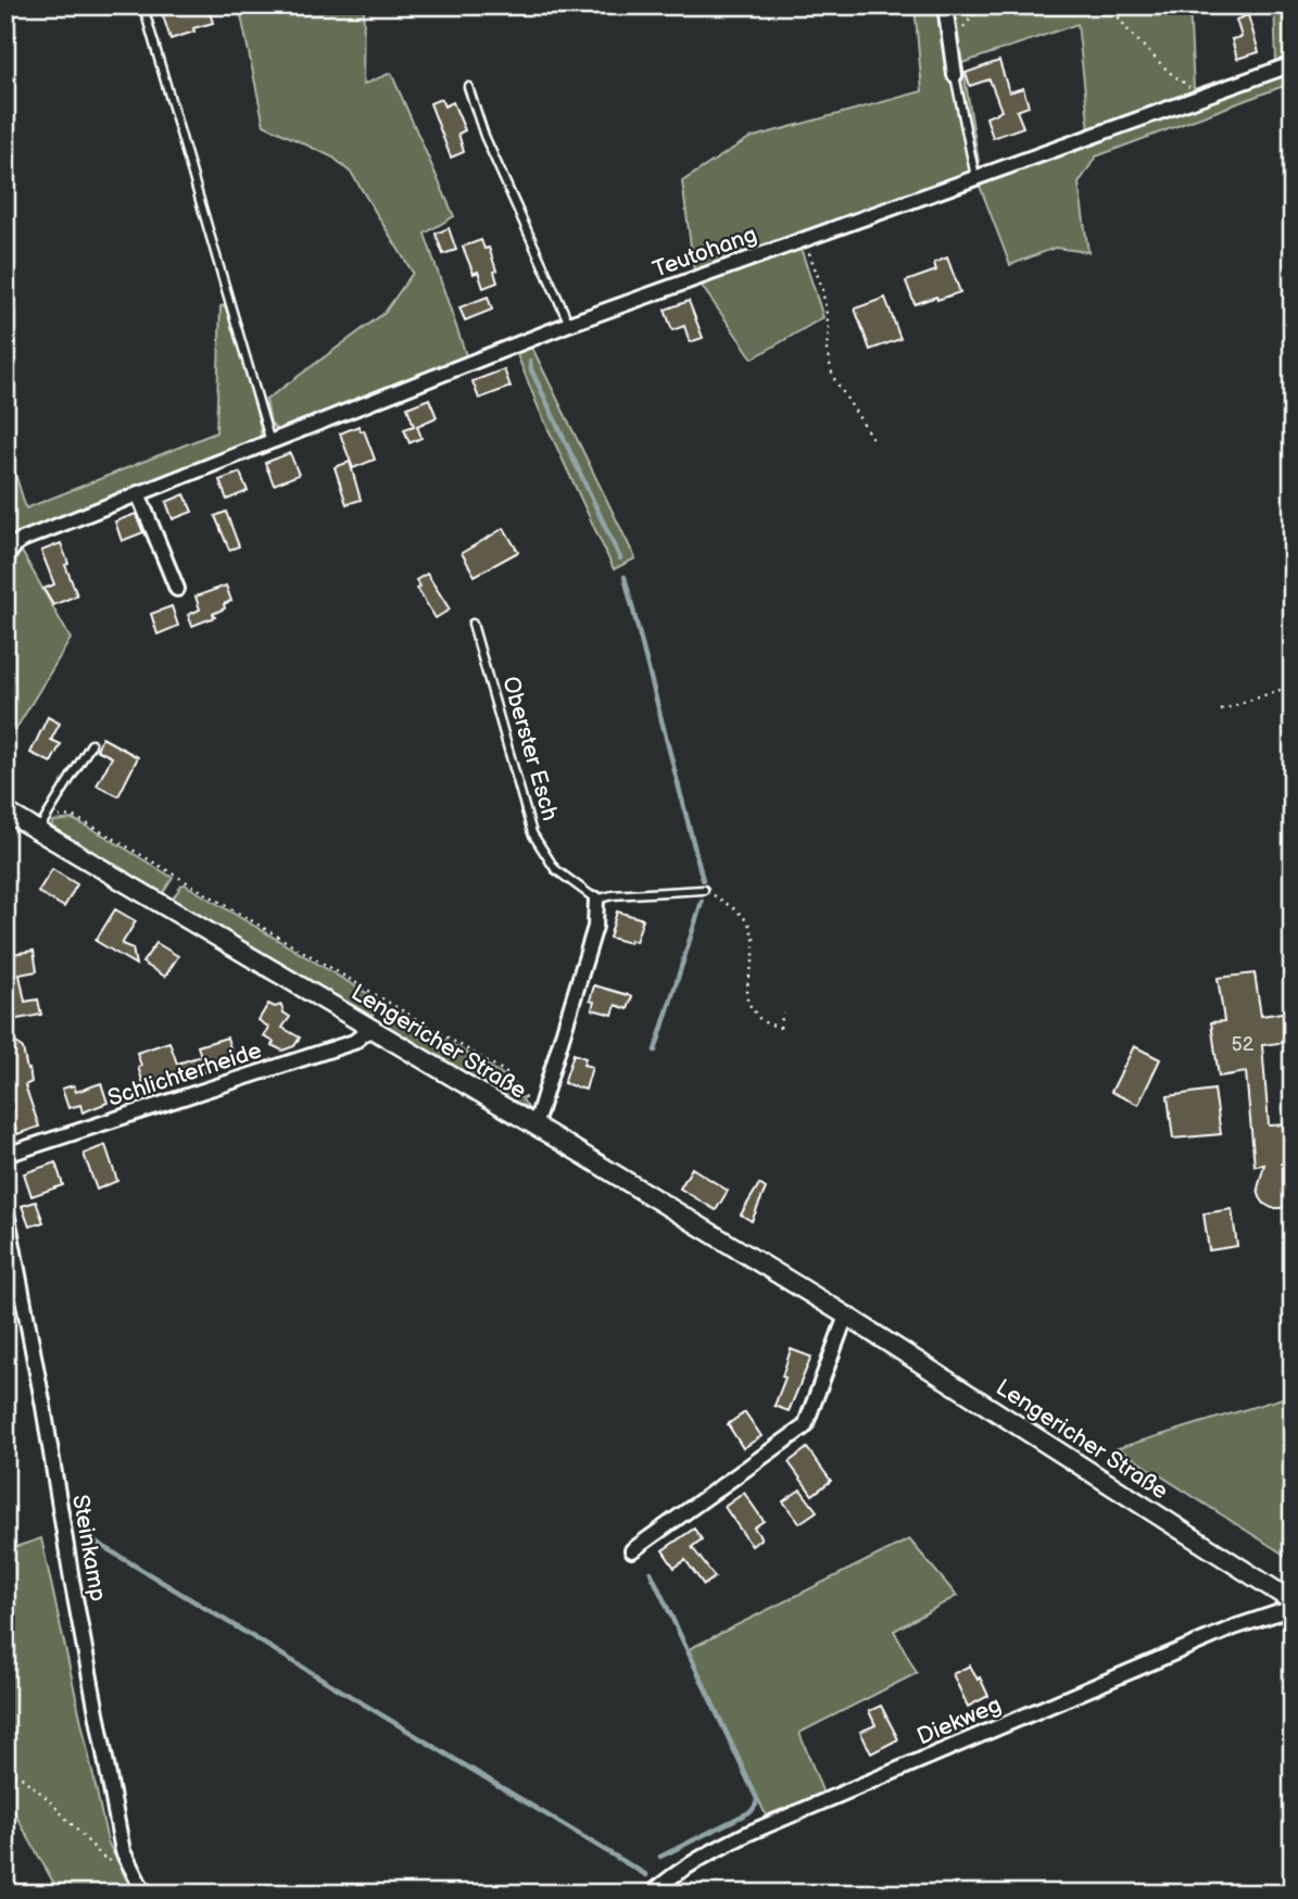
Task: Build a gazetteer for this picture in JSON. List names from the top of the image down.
{
  "streets": {
    "street": [
      "Teutohang",
      "Lengericher Straße",
      "Schlichterheide",
      "Steinkamp",
      "Diekweg"
    ],
    "lane": ["Oberster Esch"]
  },
  "crossings": [
    ["Lengericher Straße", "Schlichterheide"]
  ],
  "house_numbers": ["52"]
}
